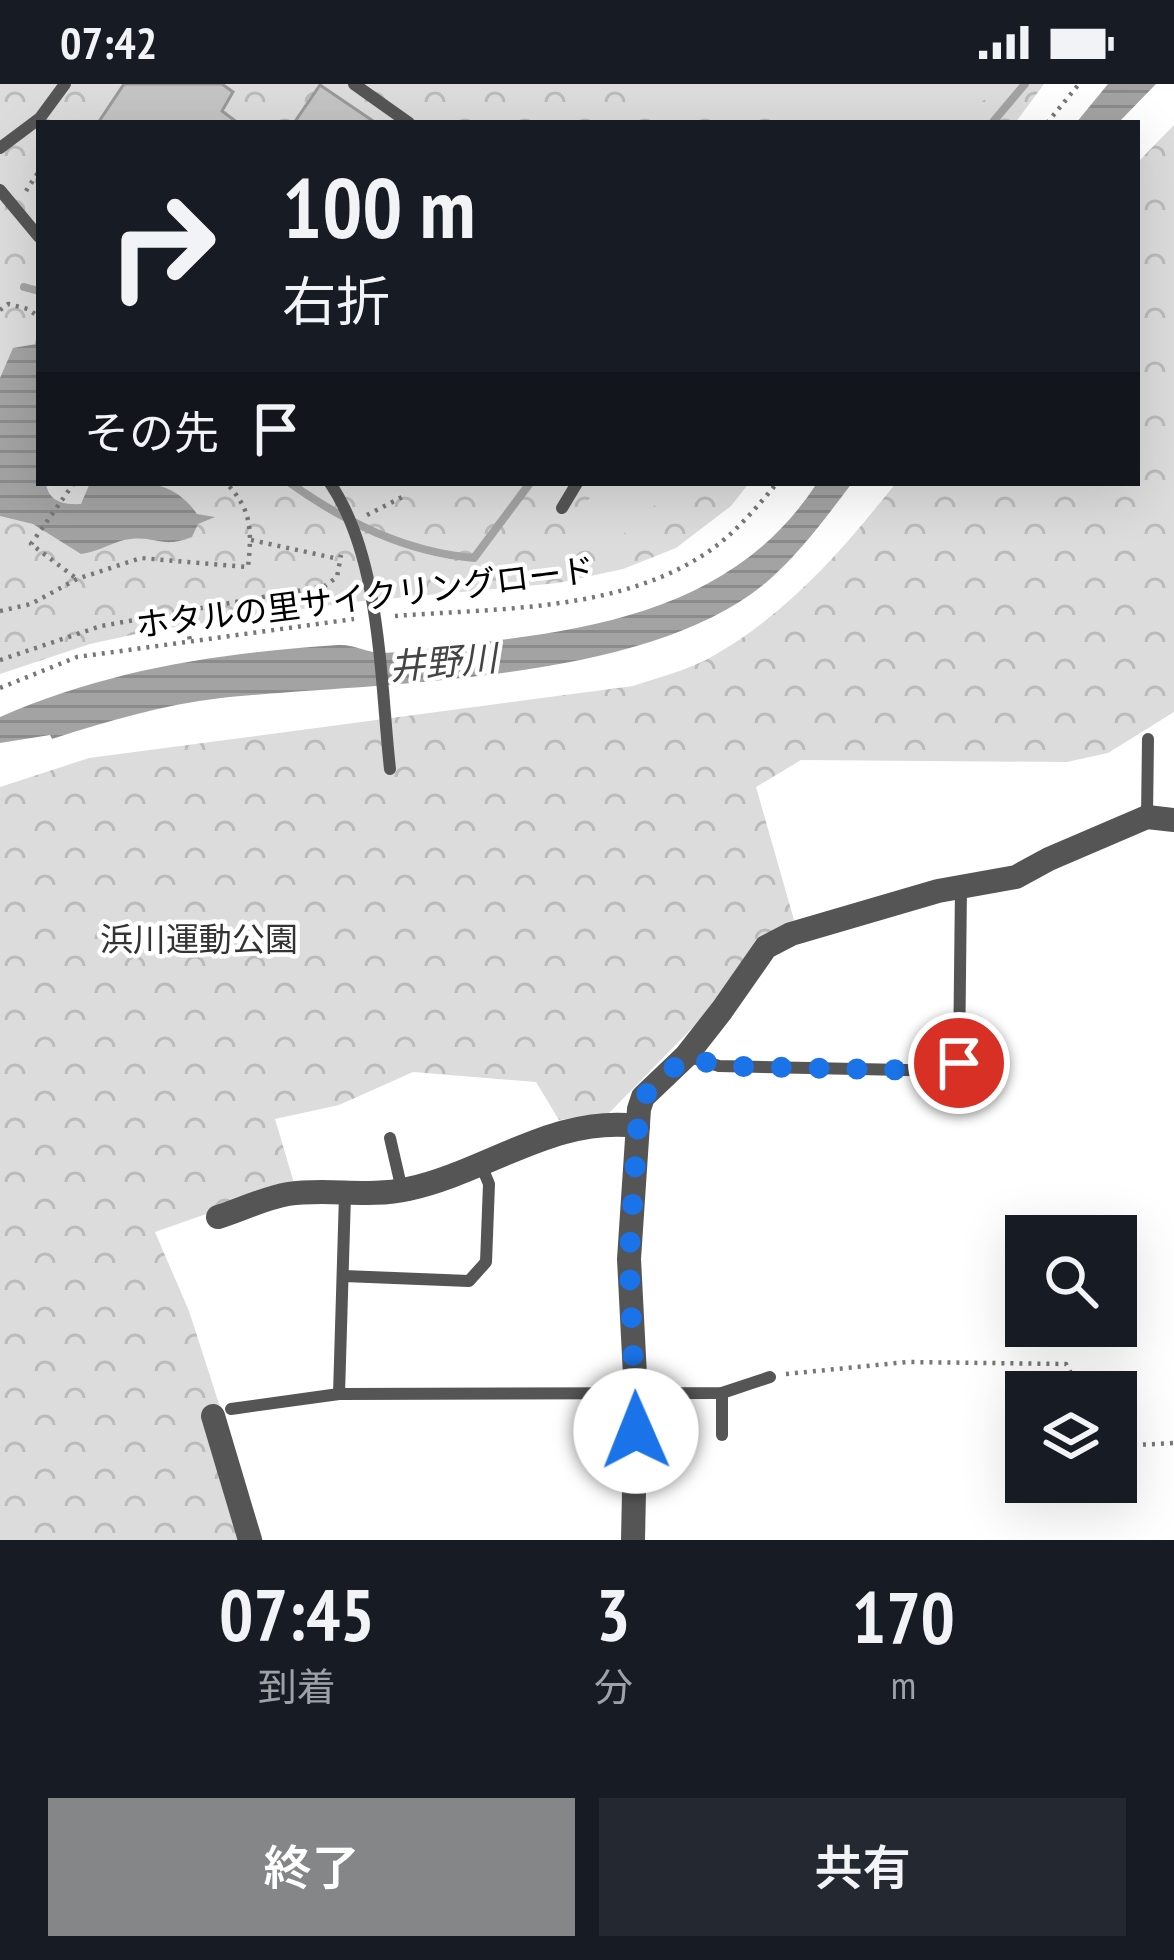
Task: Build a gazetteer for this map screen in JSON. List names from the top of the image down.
{
  "streets": {
    "path": ["ホタルの里サイクリングロード"]
  },
  "water": ["井野川"],
  "parks": ["浜川運動公園"],
  "page": {
    "status": "07:42",
    "turn": ["100 m", "右折"],
    "then": "その先",
    "eta": [
      "07:45",
      "到着",
      "3",
      "分",
      "170",
      "m"
    ],
    "buttons": ["終了", "共有"]
  }
}
